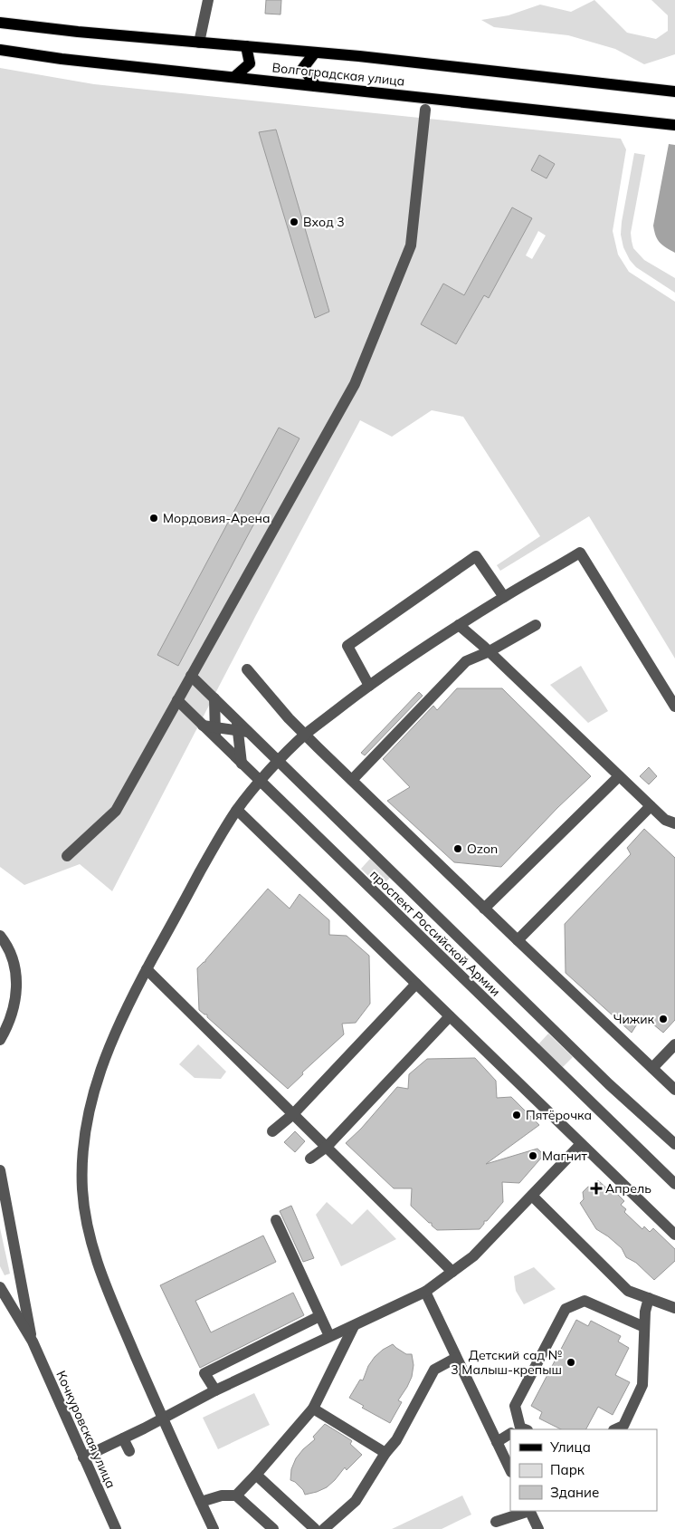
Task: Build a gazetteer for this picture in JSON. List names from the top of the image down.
{
  "streets": {
    "main road": ["Волгоградская улица"],
    "street": ["проспект Российской Армии", "Кочкуровская улица"]
  },
  "places": {
    "other": [
      "Вход 3",
      "Мордовия-Арена",
      "Ozon",
      "Чижик",
      "Пятёрочка",
      "Магнит",
      "Детский сад № 3 Малыш-крепыш"
    ],
    "health": ["Апрель"]
  },
  "legend": ["Улица", "Парк", "Здание"]
}
